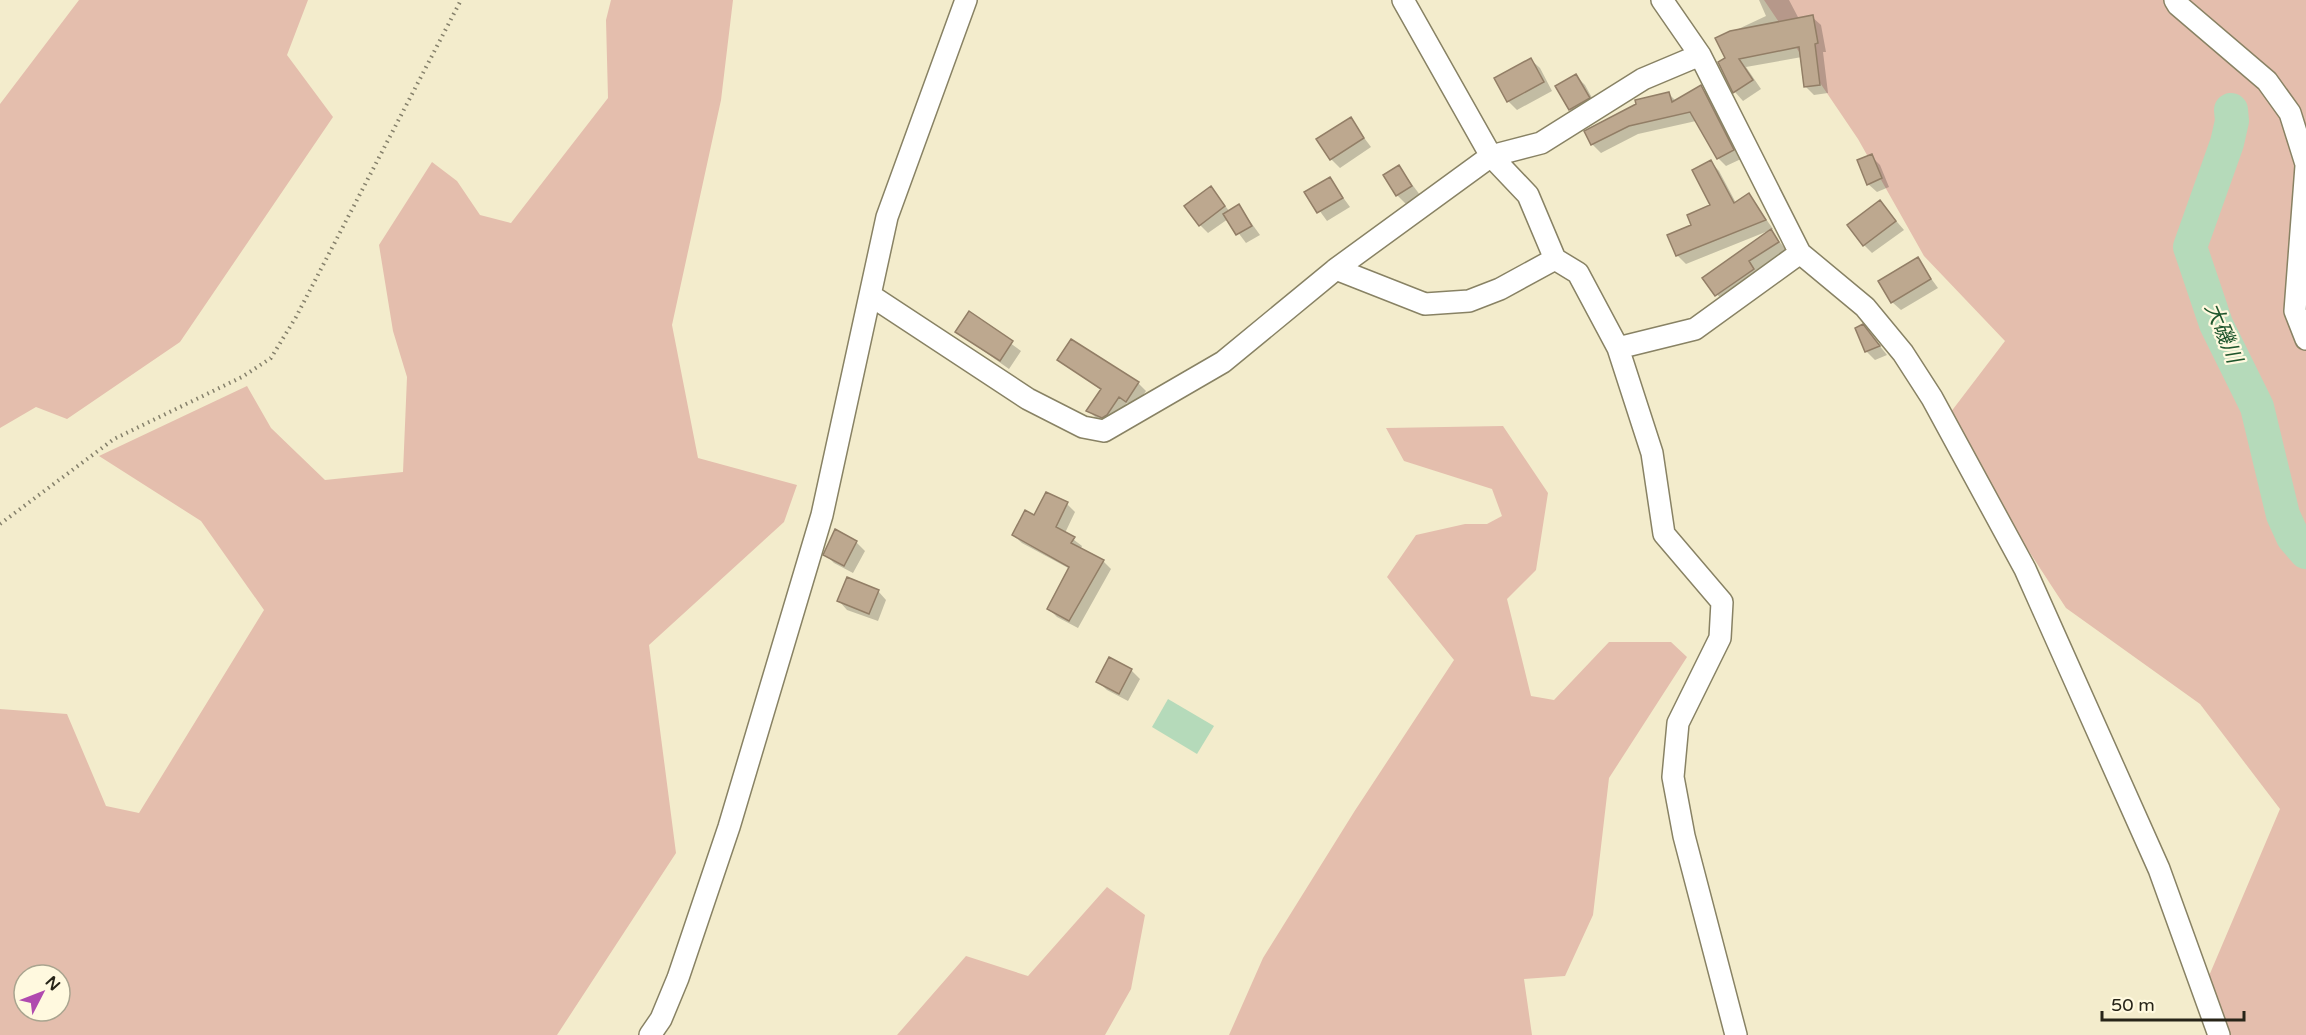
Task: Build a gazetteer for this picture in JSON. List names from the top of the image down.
{
  "water": ["大磯川"],
  "scale_bar": "50 m",
  "north": "top right"
}
